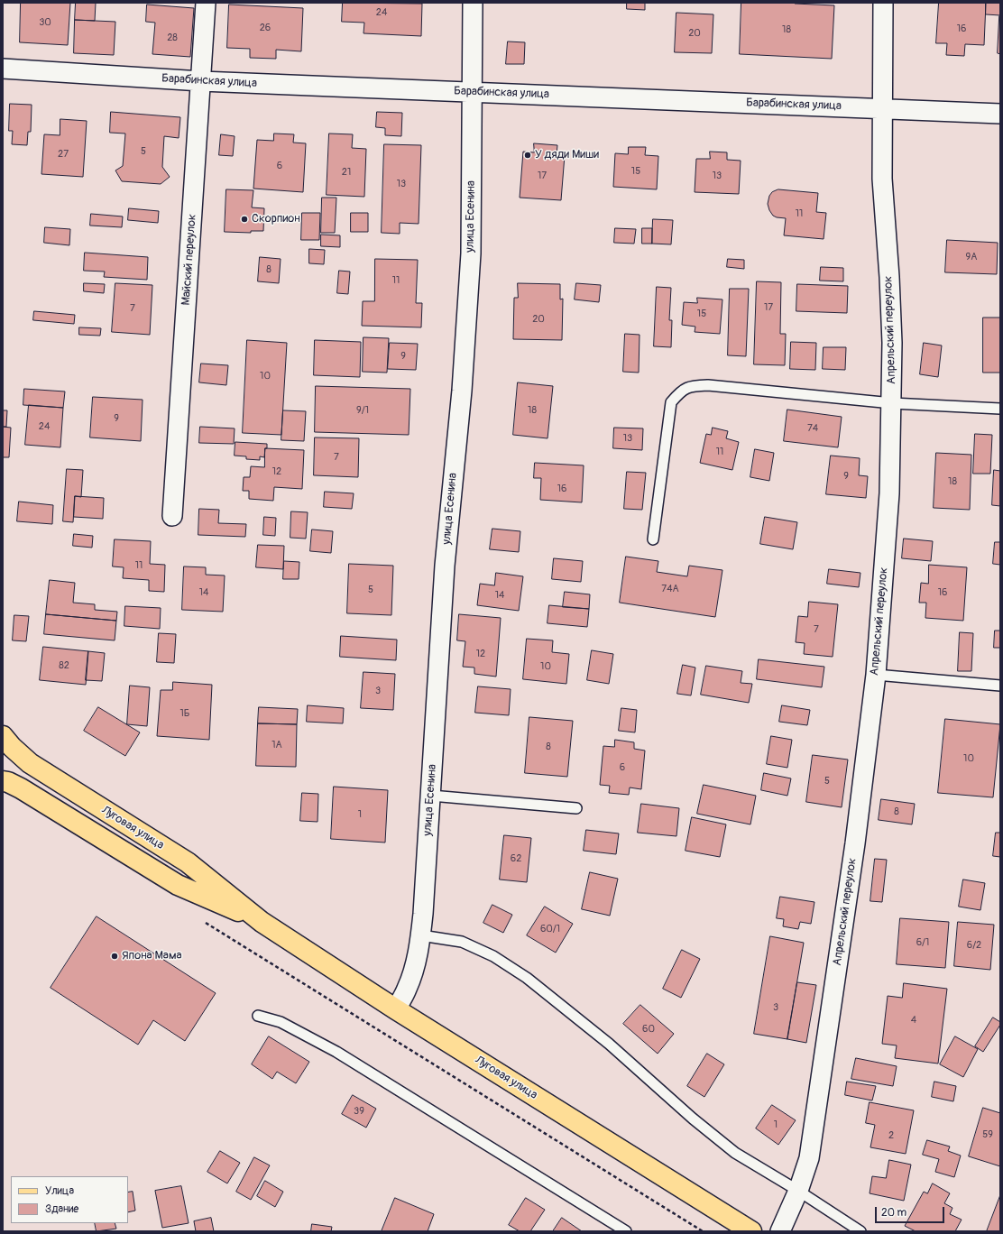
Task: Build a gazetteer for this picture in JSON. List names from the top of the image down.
{
  "streets": {
    "main road": ["Луговая улица"],
    "street": [
      "Барабинская улица",
      "улица Есенина",
      "Майский переулок",
      "Апрельский переулок"
    ]
  },
  "crossings": [
    ["Барабинская улица", "улица Есенина"],
    ["Барабинская улица", "Майский переулок"],
    ["Барабинская улица", "Апрельский переулок"],
    ["улица Есенина", "Луговая улица"]
  ],
  "places": ["У дяди Миши", "Скорпион", "Япона Мама"],
  "house_numbers": [
    "24",
    "30",
    "26",
    "16",
    "18",
    "20",
    "28",
    "5",
    "27",
    "6",
    "15",
    "21",
    "17",
    "13",
    "13",
    "11",
    "9А",
    "8",
    "11",
    "17",
    "7",
    "15",
    "20",
    "9",
    "10",
    "9/1",
    "18",
    "9",
    "24",
    "74",
    "13",
    "11",
    "7",
    "12",
    "9",
    "18",
    "16",
    "11",
    "74А",
    "5",
    "14",
    "16",
    "14",
    "7",
    "12",
    "82",
    "10",
    "3",
    "1Б",
    "1А",
    "8",
    "10",
    "6",
    "5",
    "8",
    "1",
    "62",
    "60/1",
    "6/1",
    "6/2",
    "3",
    "4",
    "60",
    "39",
    "1",
    "59",
    "2"
  ],
  "legend": ["Улица", "Здание"],
  "scale_bar": "20 m"
}
